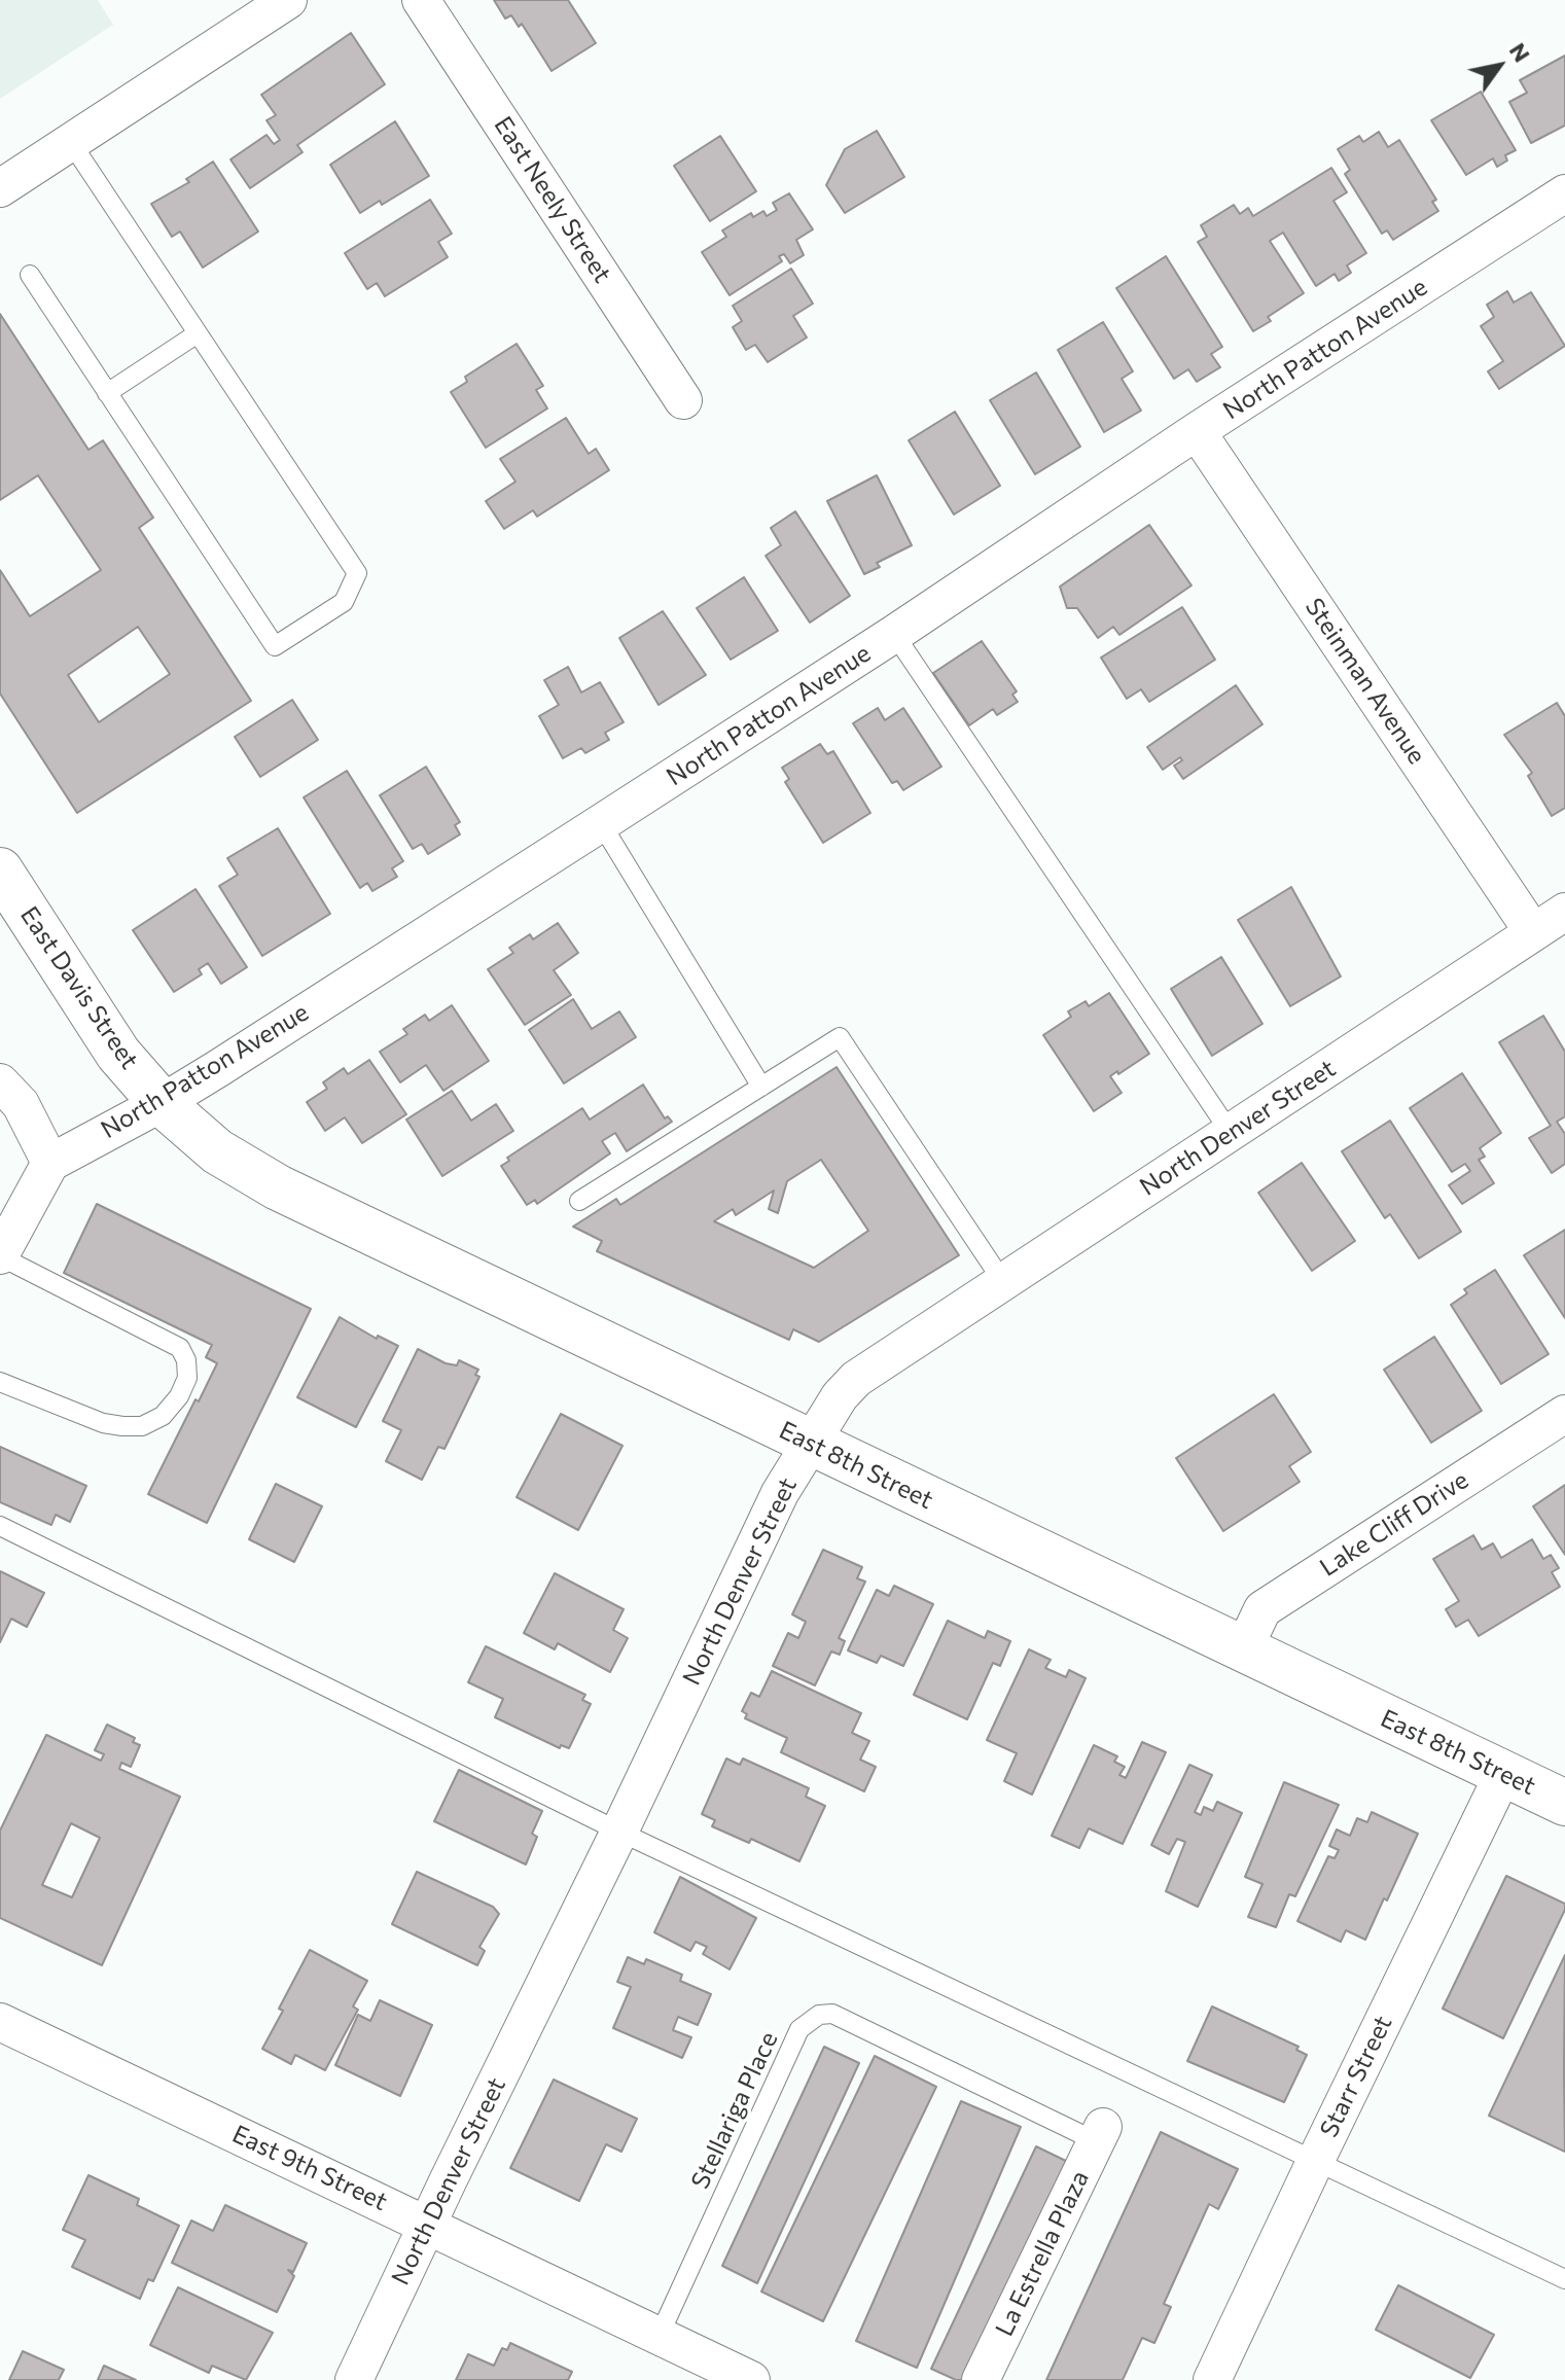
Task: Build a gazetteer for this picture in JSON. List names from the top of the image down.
{
  "streets": {
    "main road": ["East Davis Street", "East 8th Street"],
    "street": [
      "East Neely Street",
      "North Patton Avenue",
      "Steinman Avenue",
      "North Denver Street",
      "Lake Cliff Drive",
      "Starr Street",
      "East 9th Street",
      "La Estrella Plaza"
    ],
    "lane": ["Stellariga Place"]
  },
  "crossings": [
    ["North Patton Avenue", "Steinman Avenue"],
    ["North Patton Avenue", "East Davis Street"],
    ["North Patton Avenue", "East 8th Street"],
    ["Steinman Avenue", "North Denver Street"],
    ["East Davis Street", "East 8th Street"],
    ["North Denver Street", "East 8th Street"],
    ["North Denver Street", "East 9th Street"],
    ["East 8th Street", "Lake Cliff Drive"],
    ["East 8th Street", "Starr Street"],
    ["Stellariga Place", "East 9th Street"],
    ["Stellariga Place", "La Estrella Plaza"]
  ],
  "north": "top right"
}
